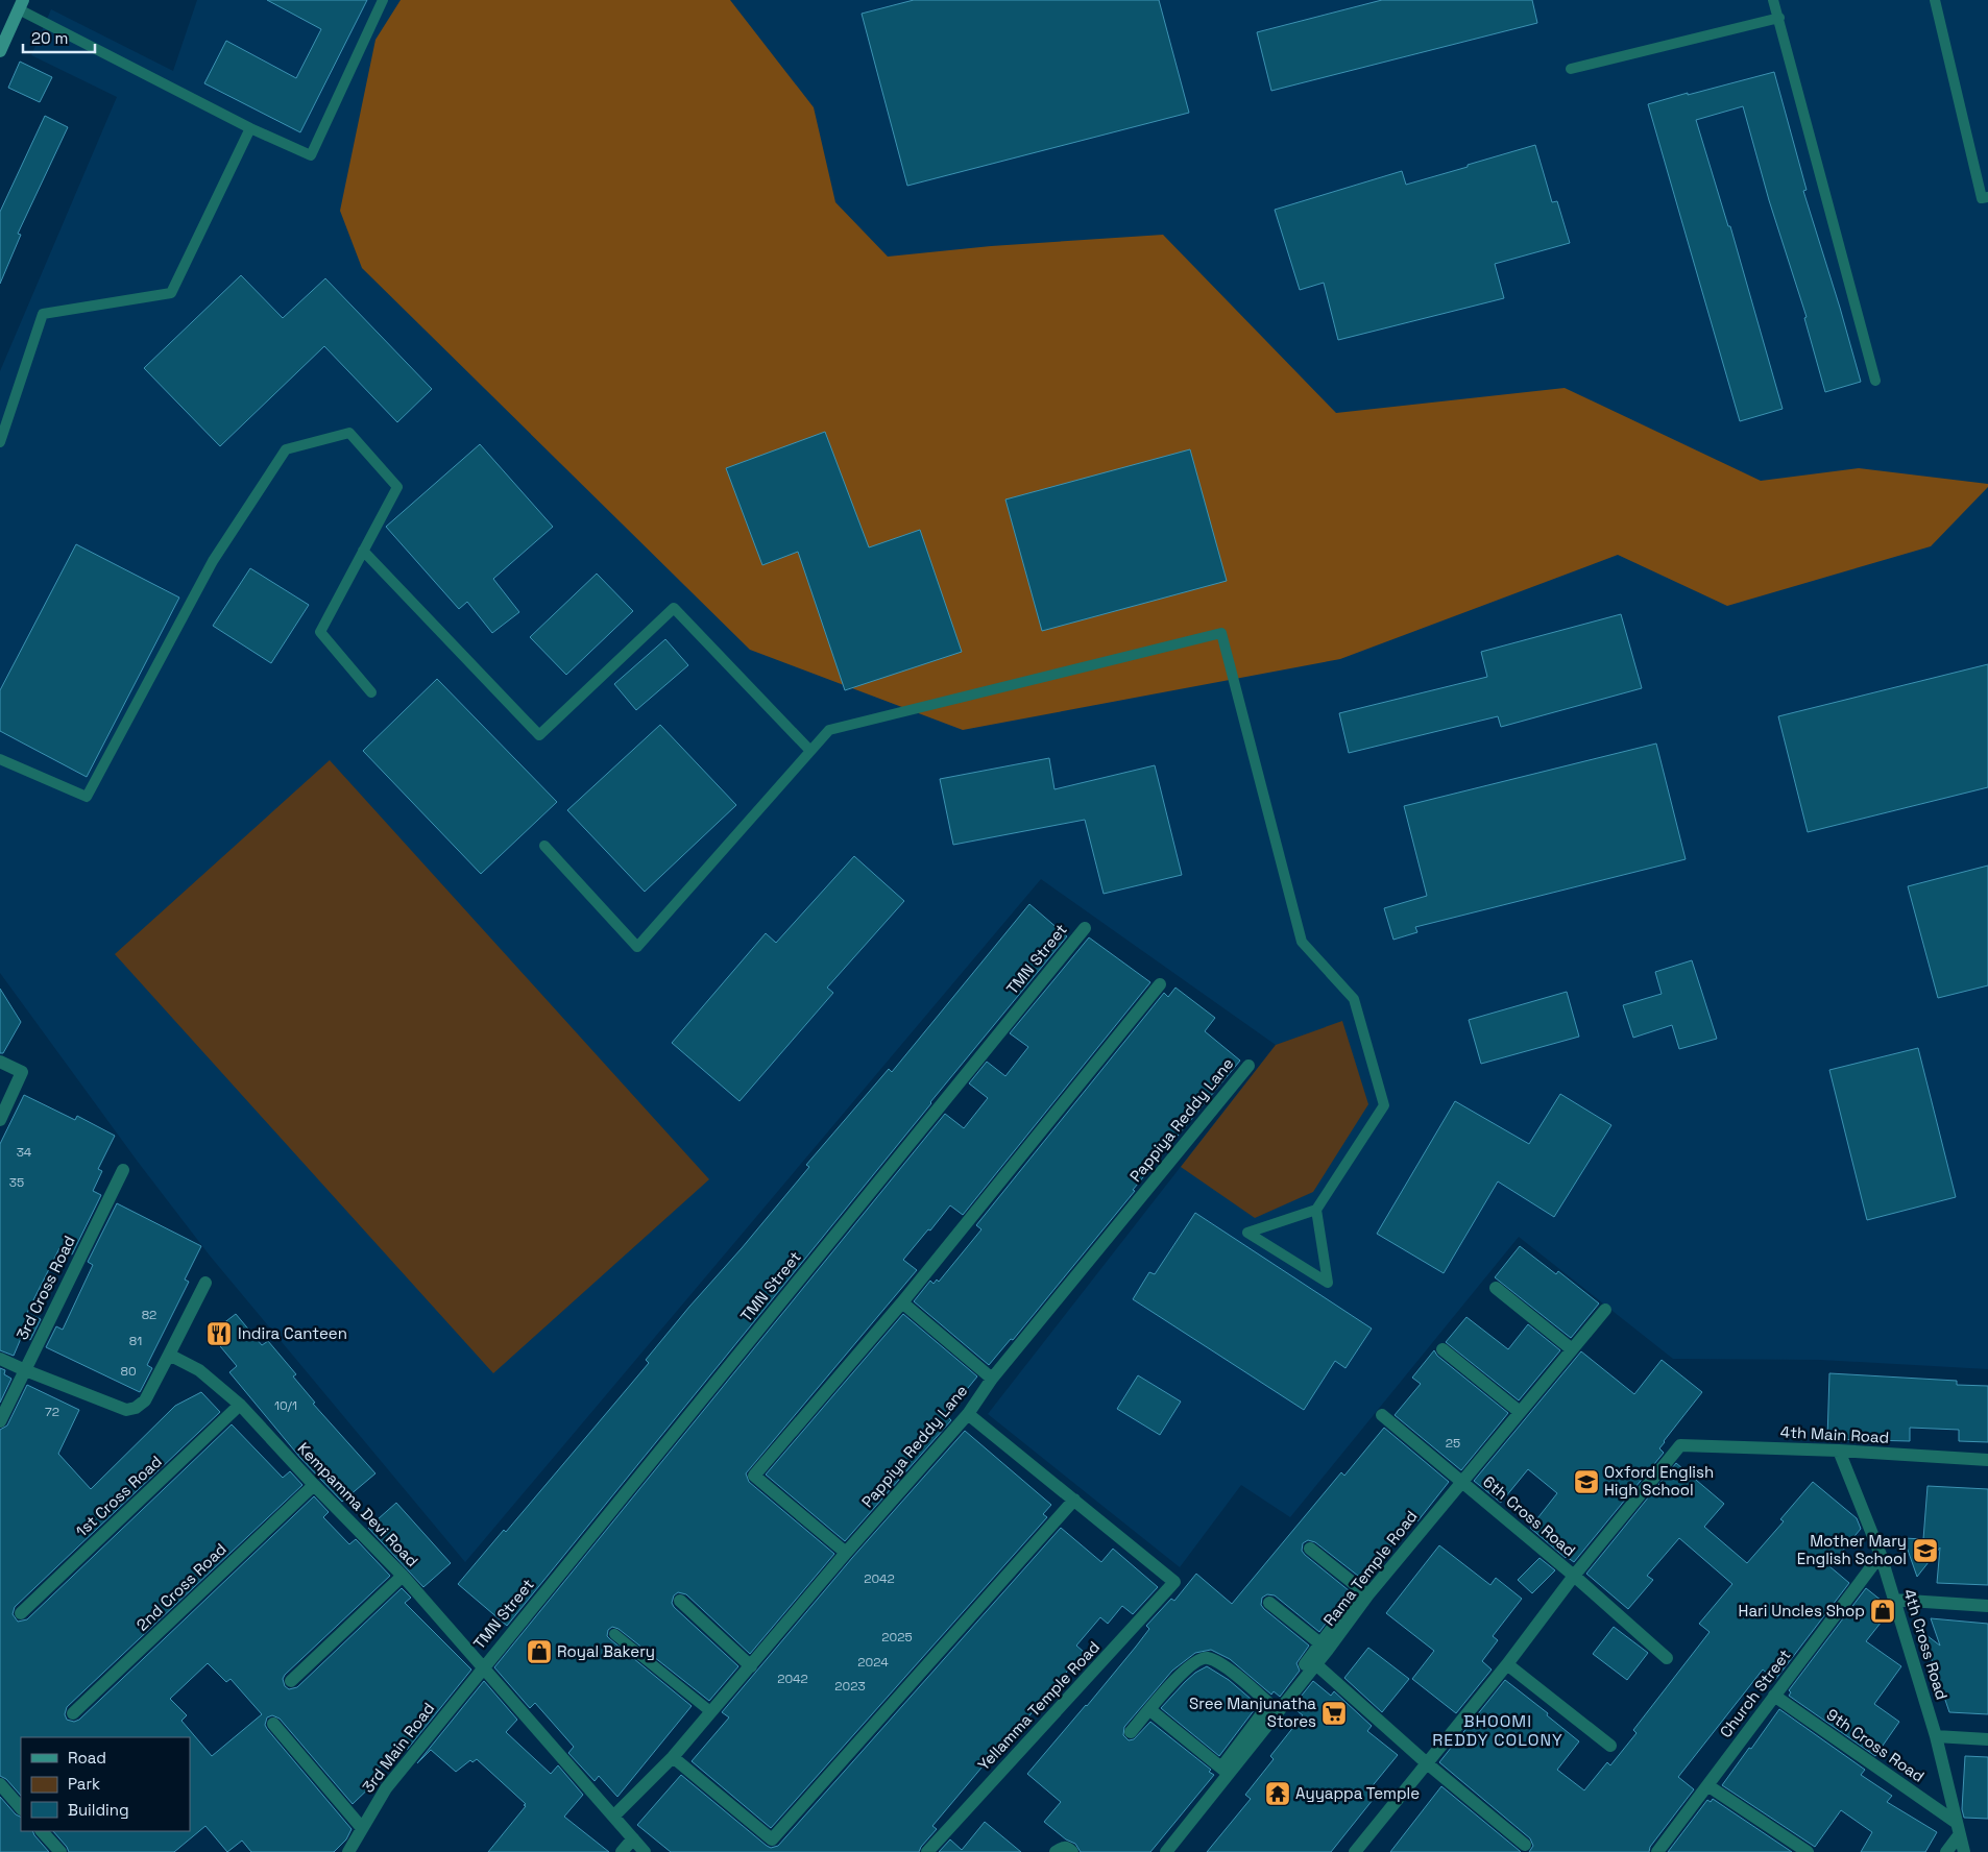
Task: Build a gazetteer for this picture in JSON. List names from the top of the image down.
{
  "streets": {
    "street": [
      "TMN Street",
      "Pappiya Reddy Lane",
      "3rd Cross Road",
      "4th Main Road",
      "1st Cross Road",
      "Kempamma Devi Road",
      "6th Cross Road",
      "Rama Temple Road",
      "2nd Cross Road",
      "4th Cross Road",
      "Church Street",
      "Yellamma Temple Road",
      "9th Cross Road",
      "3rd Main Road"
    ]
  },
  "crossings": [
    ["TMN Street", "Kempamma Devi Road"],
    ["TMN Street", "3rd Main Road"],
    ["Pappiya Reddy Lane", "Kempamma Devi Road"],
    ["4th Main Road", "6th Cross Road"],
    ["4th Main Road", "4th Cross Road"],
    ["1st Cross Road", "Kempamma Devi Road"],
    ["Kempamma Devi Road", "2nd Cross Road"],
    ["Kempamma Devi Road", "3rd Main Road"],
    ["6th Cross Road", "Rama Temple Road"],
    ["4th Cross Road", "Church Street"],
    ["4th Cross Road", "9th Cross Road"],
    ["Church Street", "9th Cross Road"]
  ],
  "districts": ["BHOOMI REDDY COLONY"],
  "places": {
    "restaurant": ["Indira Canteen"],
    "school or university": ["Oxford English High School", "Mother Mary English School"],
    "shop": ["Hari Uncles Shop", "Royal Bakery"],
    "supermarket": ["Sree Manjunatha Stores"],
    "temple": ["Ayyappa Temple"]
  },
  "house_numbers": [
    "34",
    "35",
    "82",
    "81",
    "80",
    "10/1",
    "72",
    "25",
    "2042",
    "2025",
    "2024",
    "2042",
    "2023"
  ],
  "legend": ["Road", "Park", "Building"],
  "scale_bar": "20 m"
}
